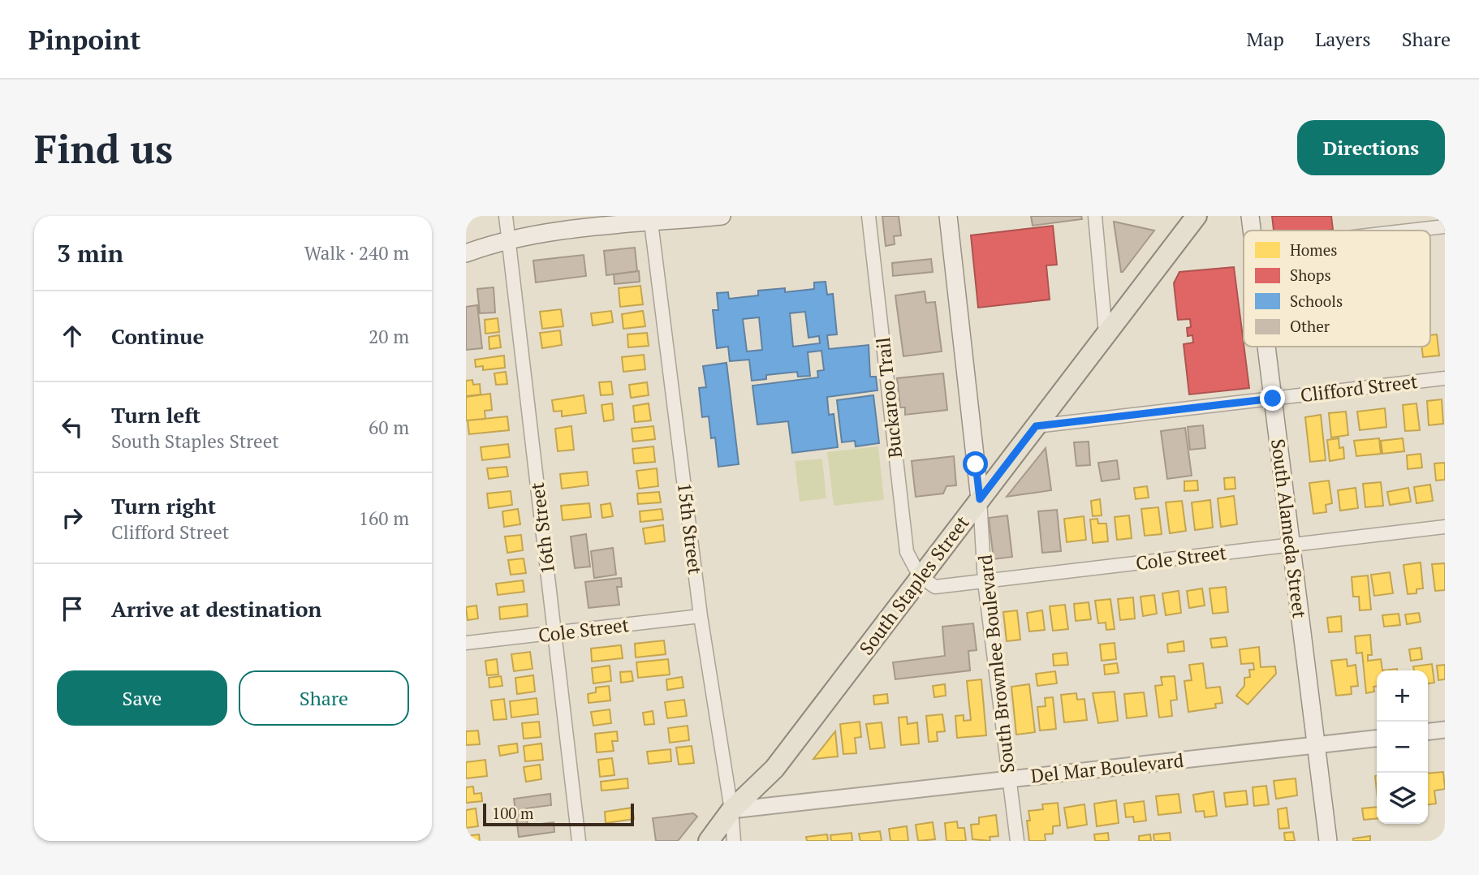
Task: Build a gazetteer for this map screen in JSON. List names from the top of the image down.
{
  "streets": {
    "main road": ["South Alameda Street", "South Staples Street", "South Brownlee Boulevard"],
    "street": [
      "Clifford Street",
      "Buckaroo Trail",
      "16th Street",
      "15th Street",
      "Cole Street",
      "Del Mar Boulevard"
    ]
  },
  "crossings": [
    ["Clifford Street", "South Alameda Street"],
    ["Clifford Street", "South Staples Street"],
    ["Buckaroo Trail", "Cole Street"],
    ["Buckaroo Trail", "South Staples Street"],
    ["16th Street", "Cole Street"],
    ["15th Street", "Cole Street"],
    ["15th Street", "South Staples Street"],
    ["15th Street", "Del Mar Boulevard"],
    ["South Alameda Street", "Cole Street"],
    ["South Alameda Street", "Del Mar Boulevard"],
    ["Cole Street", "South Staples Street"],
    ["Cole Street", "South Brownlee Boulevard"],
    ["South Staples Street", "South Brownlee Boulevard"],
    ["South Staples Street", "Del Mar Boulevard"],
    ["South Brownlee Boulevard", "Del Mar Boulevard"]
  ],
  "legend": [
    "Homes",
    "Shops",
    "Schools",
    "Other"
  ],
  "scale_bar": "100 m",
  "page": {
    "header": "Pinpoint",
    "nav": ["Map", "Layers", "Share"],
    "buttons": [
      "Directions",
      ["Save", "Share"]
    ],
    "title": "Find us",
    "heading": ["3 min", "Walk · 240 m"],
    "list": [
      ["Continue", "20 m"],
      ["Turn left", "South Staples Street", "60 m"],
      ["Turn right", "Clifford Street", "160 m"],
      "Arrive at destination"
    ],
    "map_buttons": ["+", "−"],
    "scale": "100 m"
  }
}
